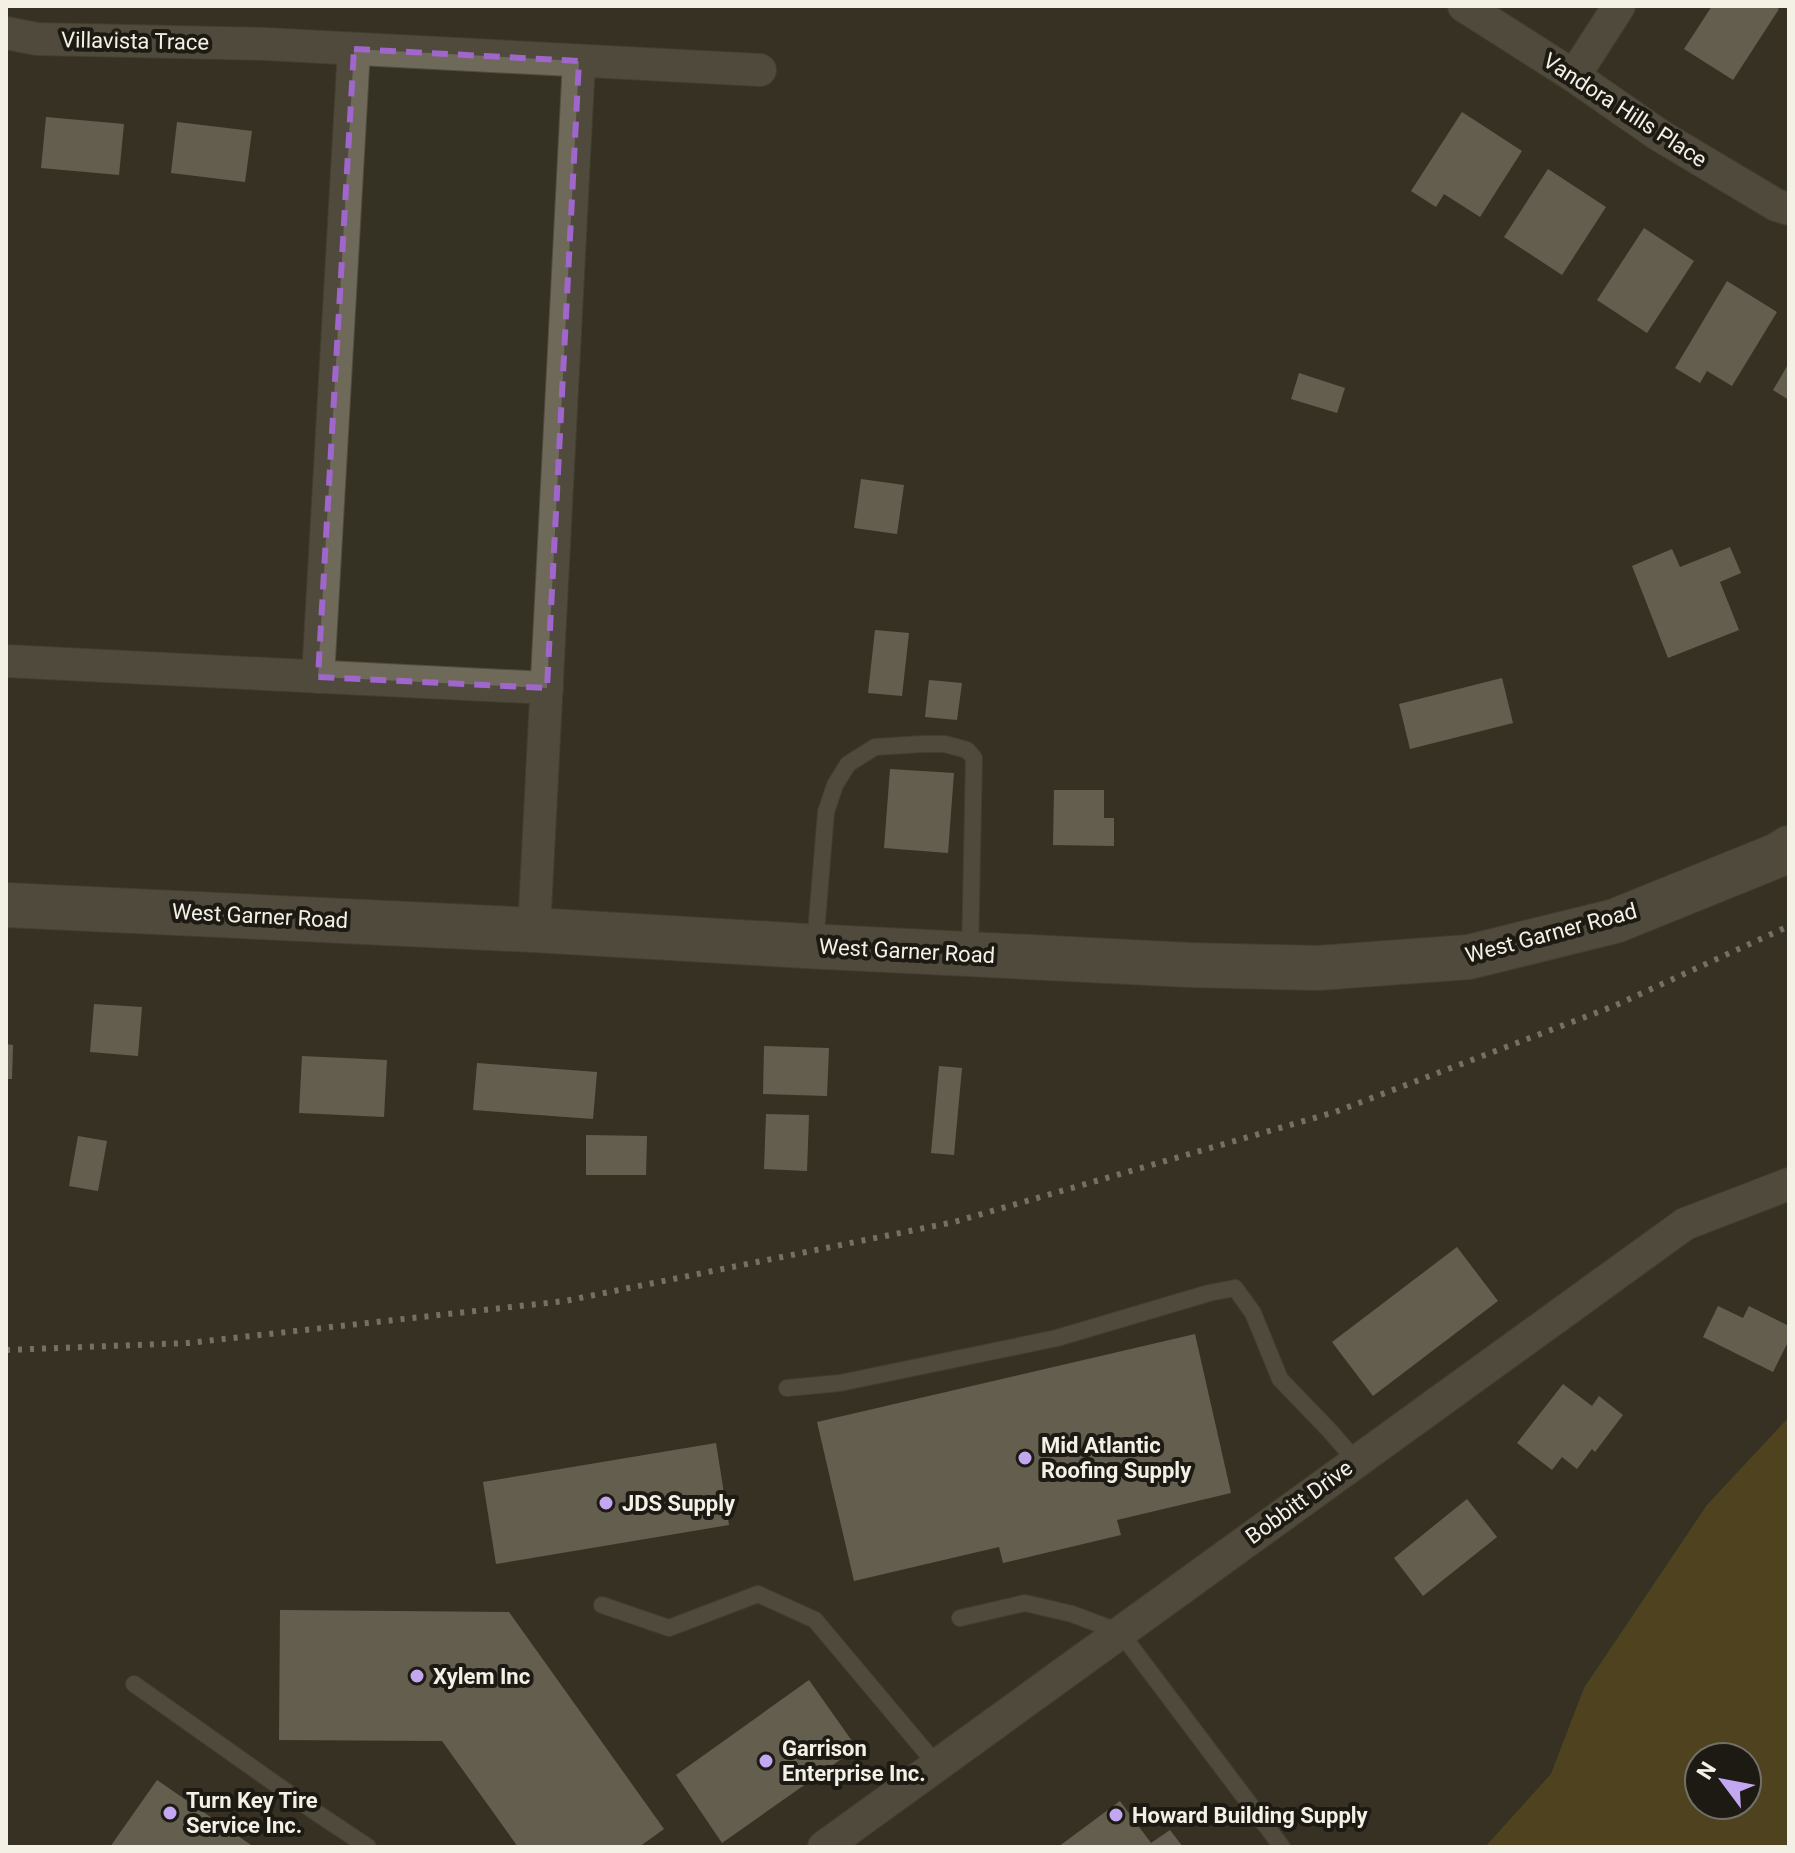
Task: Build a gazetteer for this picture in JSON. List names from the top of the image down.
{
  "streets": {
    "main road": ["West Garner Road"],
    "street": ["Villavista Trace", "Vandora Hills Place", "Bobbitt Drive"]
  },
  "places": [
    "Mid Atlantic Roofing Supply",
    "JDS Supply",
    "Xylem Inc",
    "Garrison Enterprise Inc.",
    "Turn Key Tire Service Inc.",
    "Howard Building Supply"
  ],
  "north": "top left"
}
